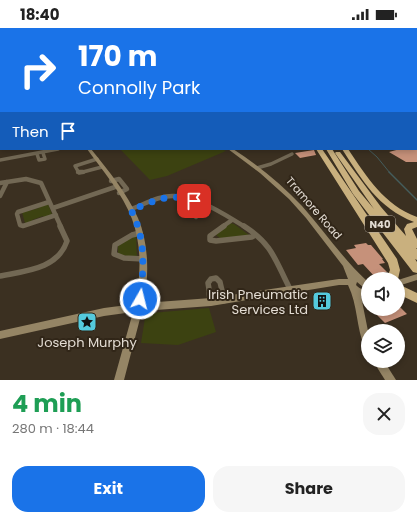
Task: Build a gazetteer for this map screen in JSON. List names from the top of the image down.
{
  "streets": {
    "highway": ["N40"],
    "street": ["Tramore Road"]
  },
  "places": {
    "building": ["Irish Pneumatic Services Ltd"],
    "place": ["Joseph Murphy"]
  },
  "page": {
    "status": "18:40",
    "turn": ["170 m", "Connolly Park"],
    "then": "Then",
    "heading": ["4 min", "280 m · 18:44"],
    "buttons": ["Exit", "Share"]
  }
}
